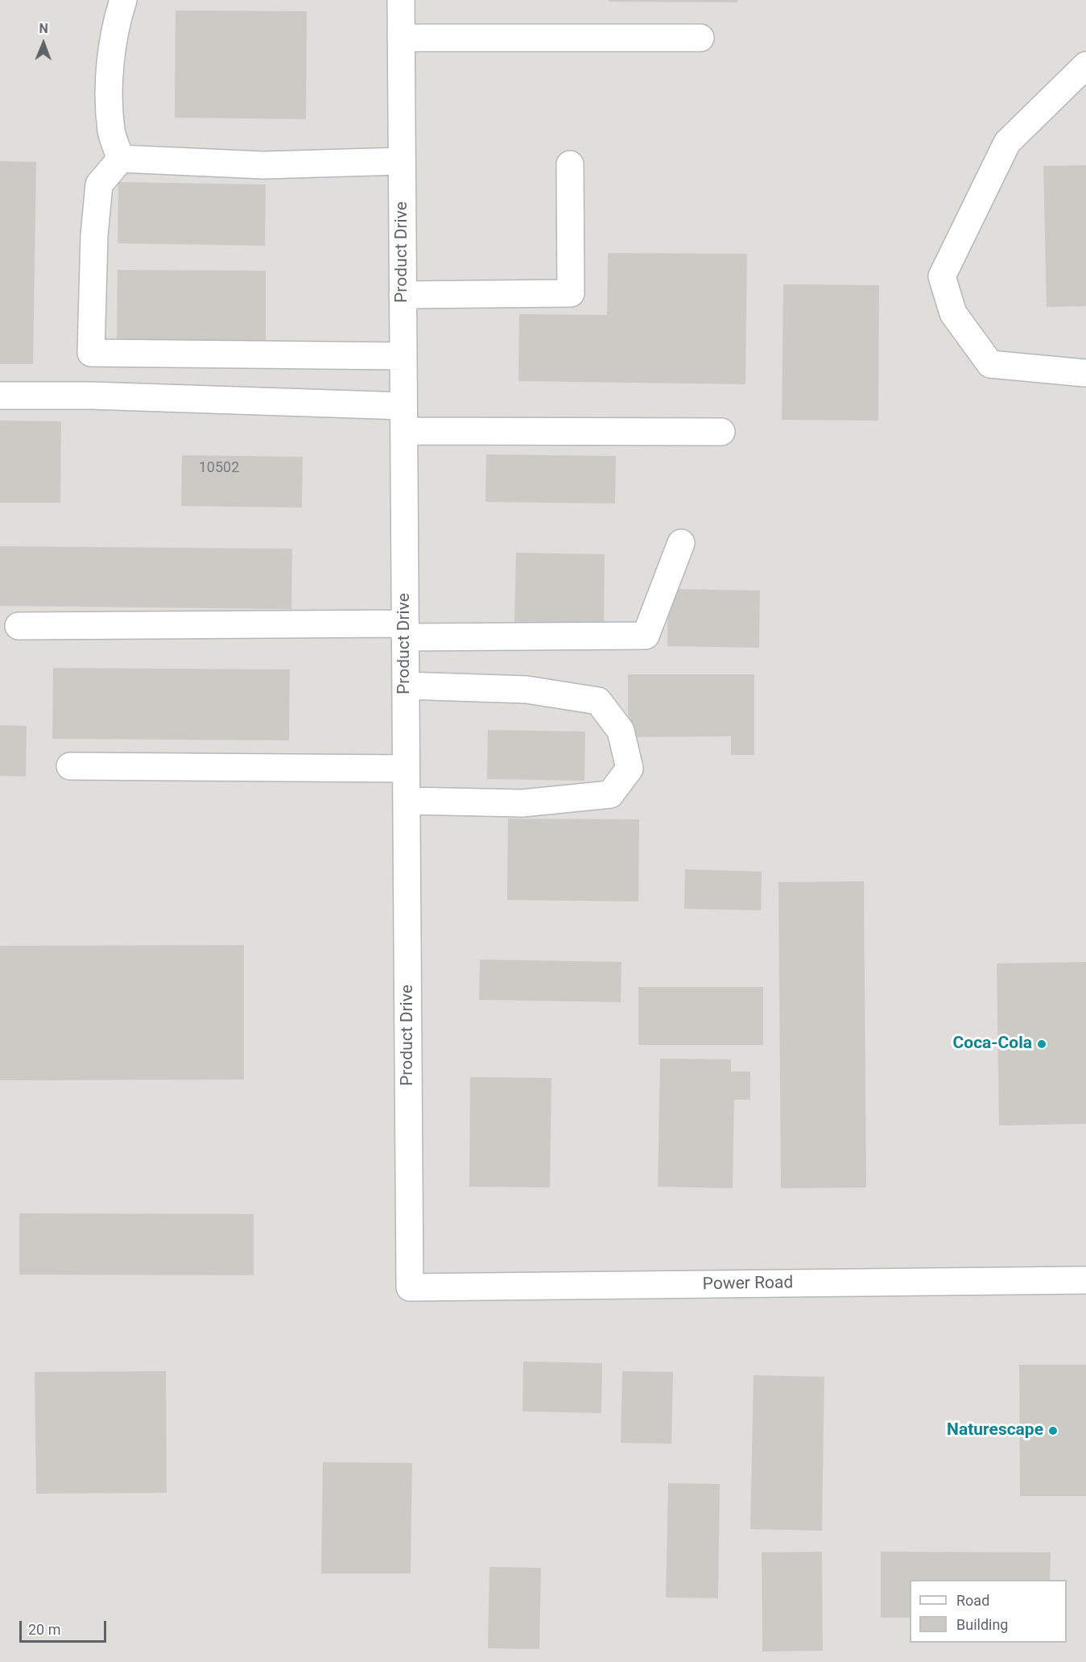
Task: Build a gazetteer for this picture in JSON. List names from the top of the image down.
{
  "streets": {
    "street": ["Product Drive", "Power Road"]
  },
  "crossings": [
    ["Product Drive", "Power Road"]
  ],
  "places": ["Coca-Cola", "Naturescape"],
  "house_numbers": ["10502"],
  "legend": ["Road", "Building"],
  "scale_bar": "20 m",
  "north": "top"
}
